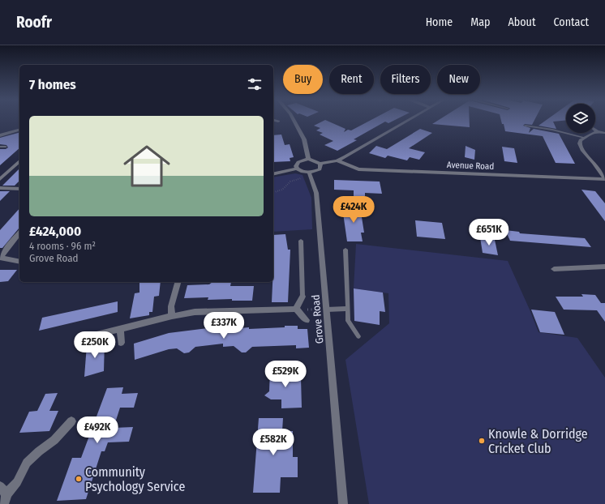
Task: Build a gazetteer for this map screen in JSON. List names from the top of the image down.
{
  "streets": {
    "street": ["Avenue Road", "Grove Road"]
  },
  "places": ["Knowle & Dorridge Cricket Club", "Community Psychology Service"],
  "page": {
    "header": "Roofr",
    "nav": [
      "Home",
      "Map",
      "About",
      "Contact"
    ],
    "chip": [
      "Buy",
      "Rent",
      "Filters",
      "New"
    ],
    "heading": "7 homes",
    "list": [
      {
        "name": "£424,000",
        "note": "4 rooms · 96 m² · Grove Road"
      }
    ],
    "price": [
      "£424K",
      "£651K",
      "£337K",
      "£250K",
      "£529K",
      "£492K",
      "£582K"
    ]
  }
}
